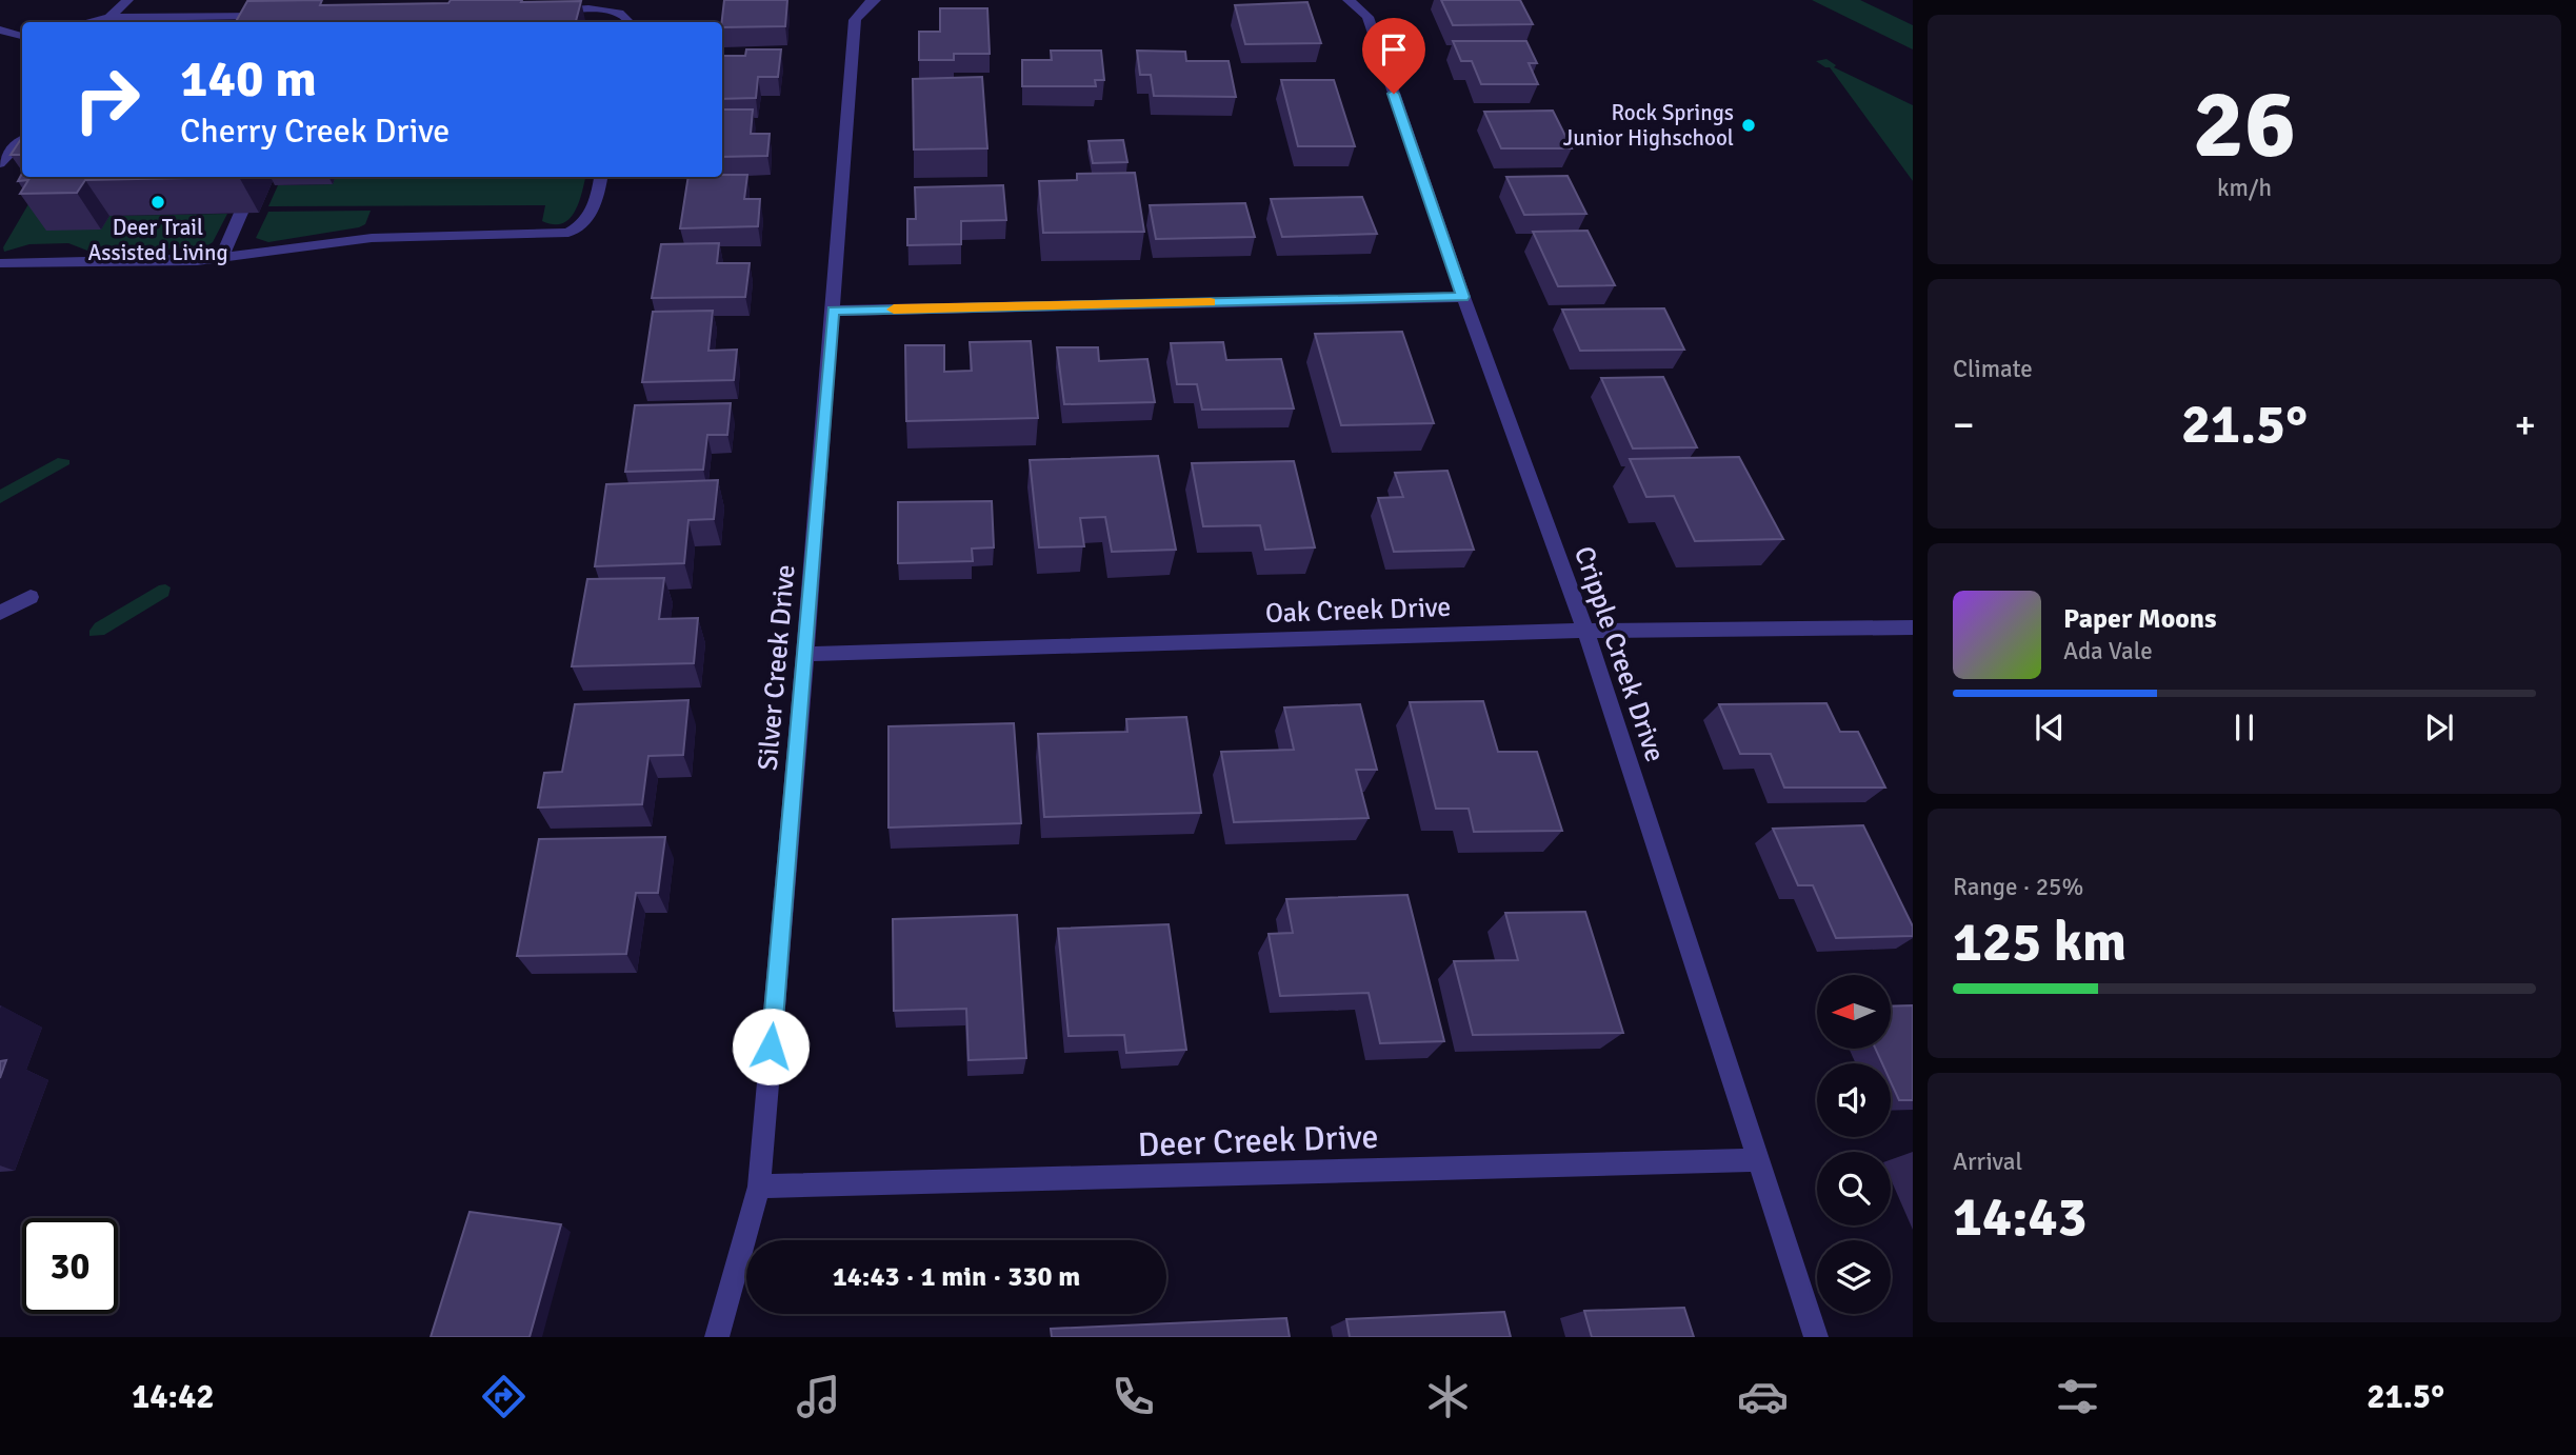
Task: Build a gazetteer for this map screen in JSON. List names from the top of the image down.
{
  "streets": {
    "street": [
      "Oak Creek Drive",
      "Cripple Creek Drive",
      "Silver Creek Drive",
      "Deer Creek Drive"
    ]
  },
  "crossings": [
    ["Oak Creek Drive", "Cripple Creek Drive"],
    ["Oak Creek Drive", "Silver Creek Drive"],
    ["Cripple Creek Drive", "Deer Creek Drive"],
    ["Silver Creek Drive", "Deer Creek Drive"]
  ],
  "places": ["Rock Springs Junior Highschool", "Deer Trail Assisted Living"],
  "north": "left",
  "page": {
    "tile": [
      ["26", "km/h"],
      "Climate",
      ["Range · 25%", "125 km"],
      ["Arrival", "14:43"]
    ],
    "turn": ["140 m", "Cherry Creek Drive"],
    "heat": ["−", "21.5°", "+"],
    "song": ["Paper Moons", "Ada Vale"],
    "limit": "30",
    "trip": "14:43 · 1 min · 330 m",
    "tabs": ["14:42", "21.5°"]
  }
}
